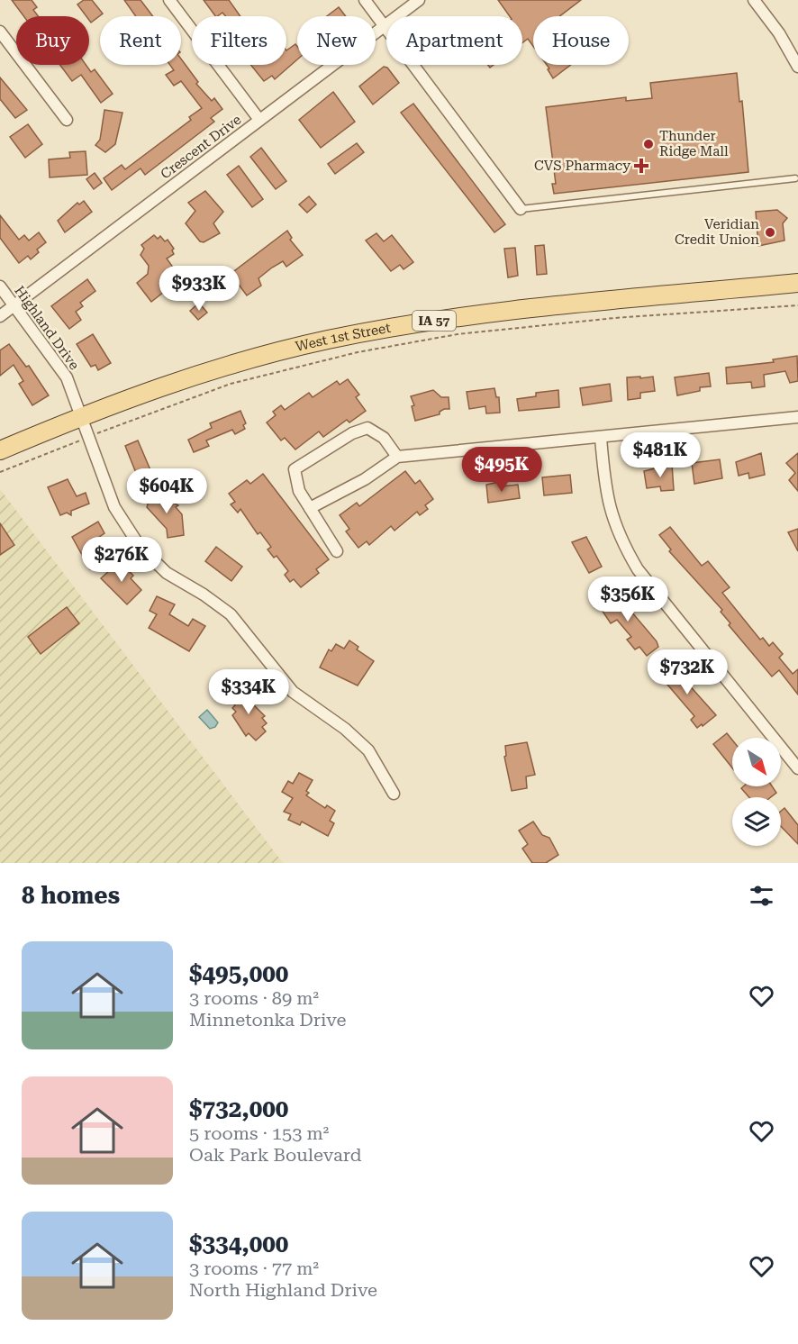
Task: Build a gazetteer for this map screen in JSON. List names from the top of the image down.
{
  "streets": {
    "main road": ["IA 57", "West 1st Street"],
    "street": ["Crescent Drive", "Highland Drive"]
  },
  "crossings": [
    ["Crescent Drive", "Highland Drive"],
    ["Highland Drive", "West 1st Street"]
  ],
  "places": {
    "other": ["Thunder Ridge Mall", "Veridian Credit Union"],
    "health": ["CVS Pharmacy"]
  },
  "north": "bottom right",
  "page": {
    "chip": [
      "Buy",
      "Rent",
      "Filters",
      "New",
      "Apartment",
      "House"
    ],
    "price": [
      "$933K",
      "$481K",
      "$495K",
      "$604K",
      "$276K",
      "$356K",
      "$732K",
      "$334K"
    ],
    "heading": "8 homes",
    "list": [
      {
        "name": "$495,000",
        "note": "3 rooms · 89 m² · Minnetonka Drive"
      },
      {
        "name": "$732,000",
        "note": "5 rooms · 153 m² · Oak Park Boulevard"
      },
      {
        "name": "$334,000",
        "note": "3 rooms · 77 m² · North Highland Drive"
      }
    ]
  }
}
